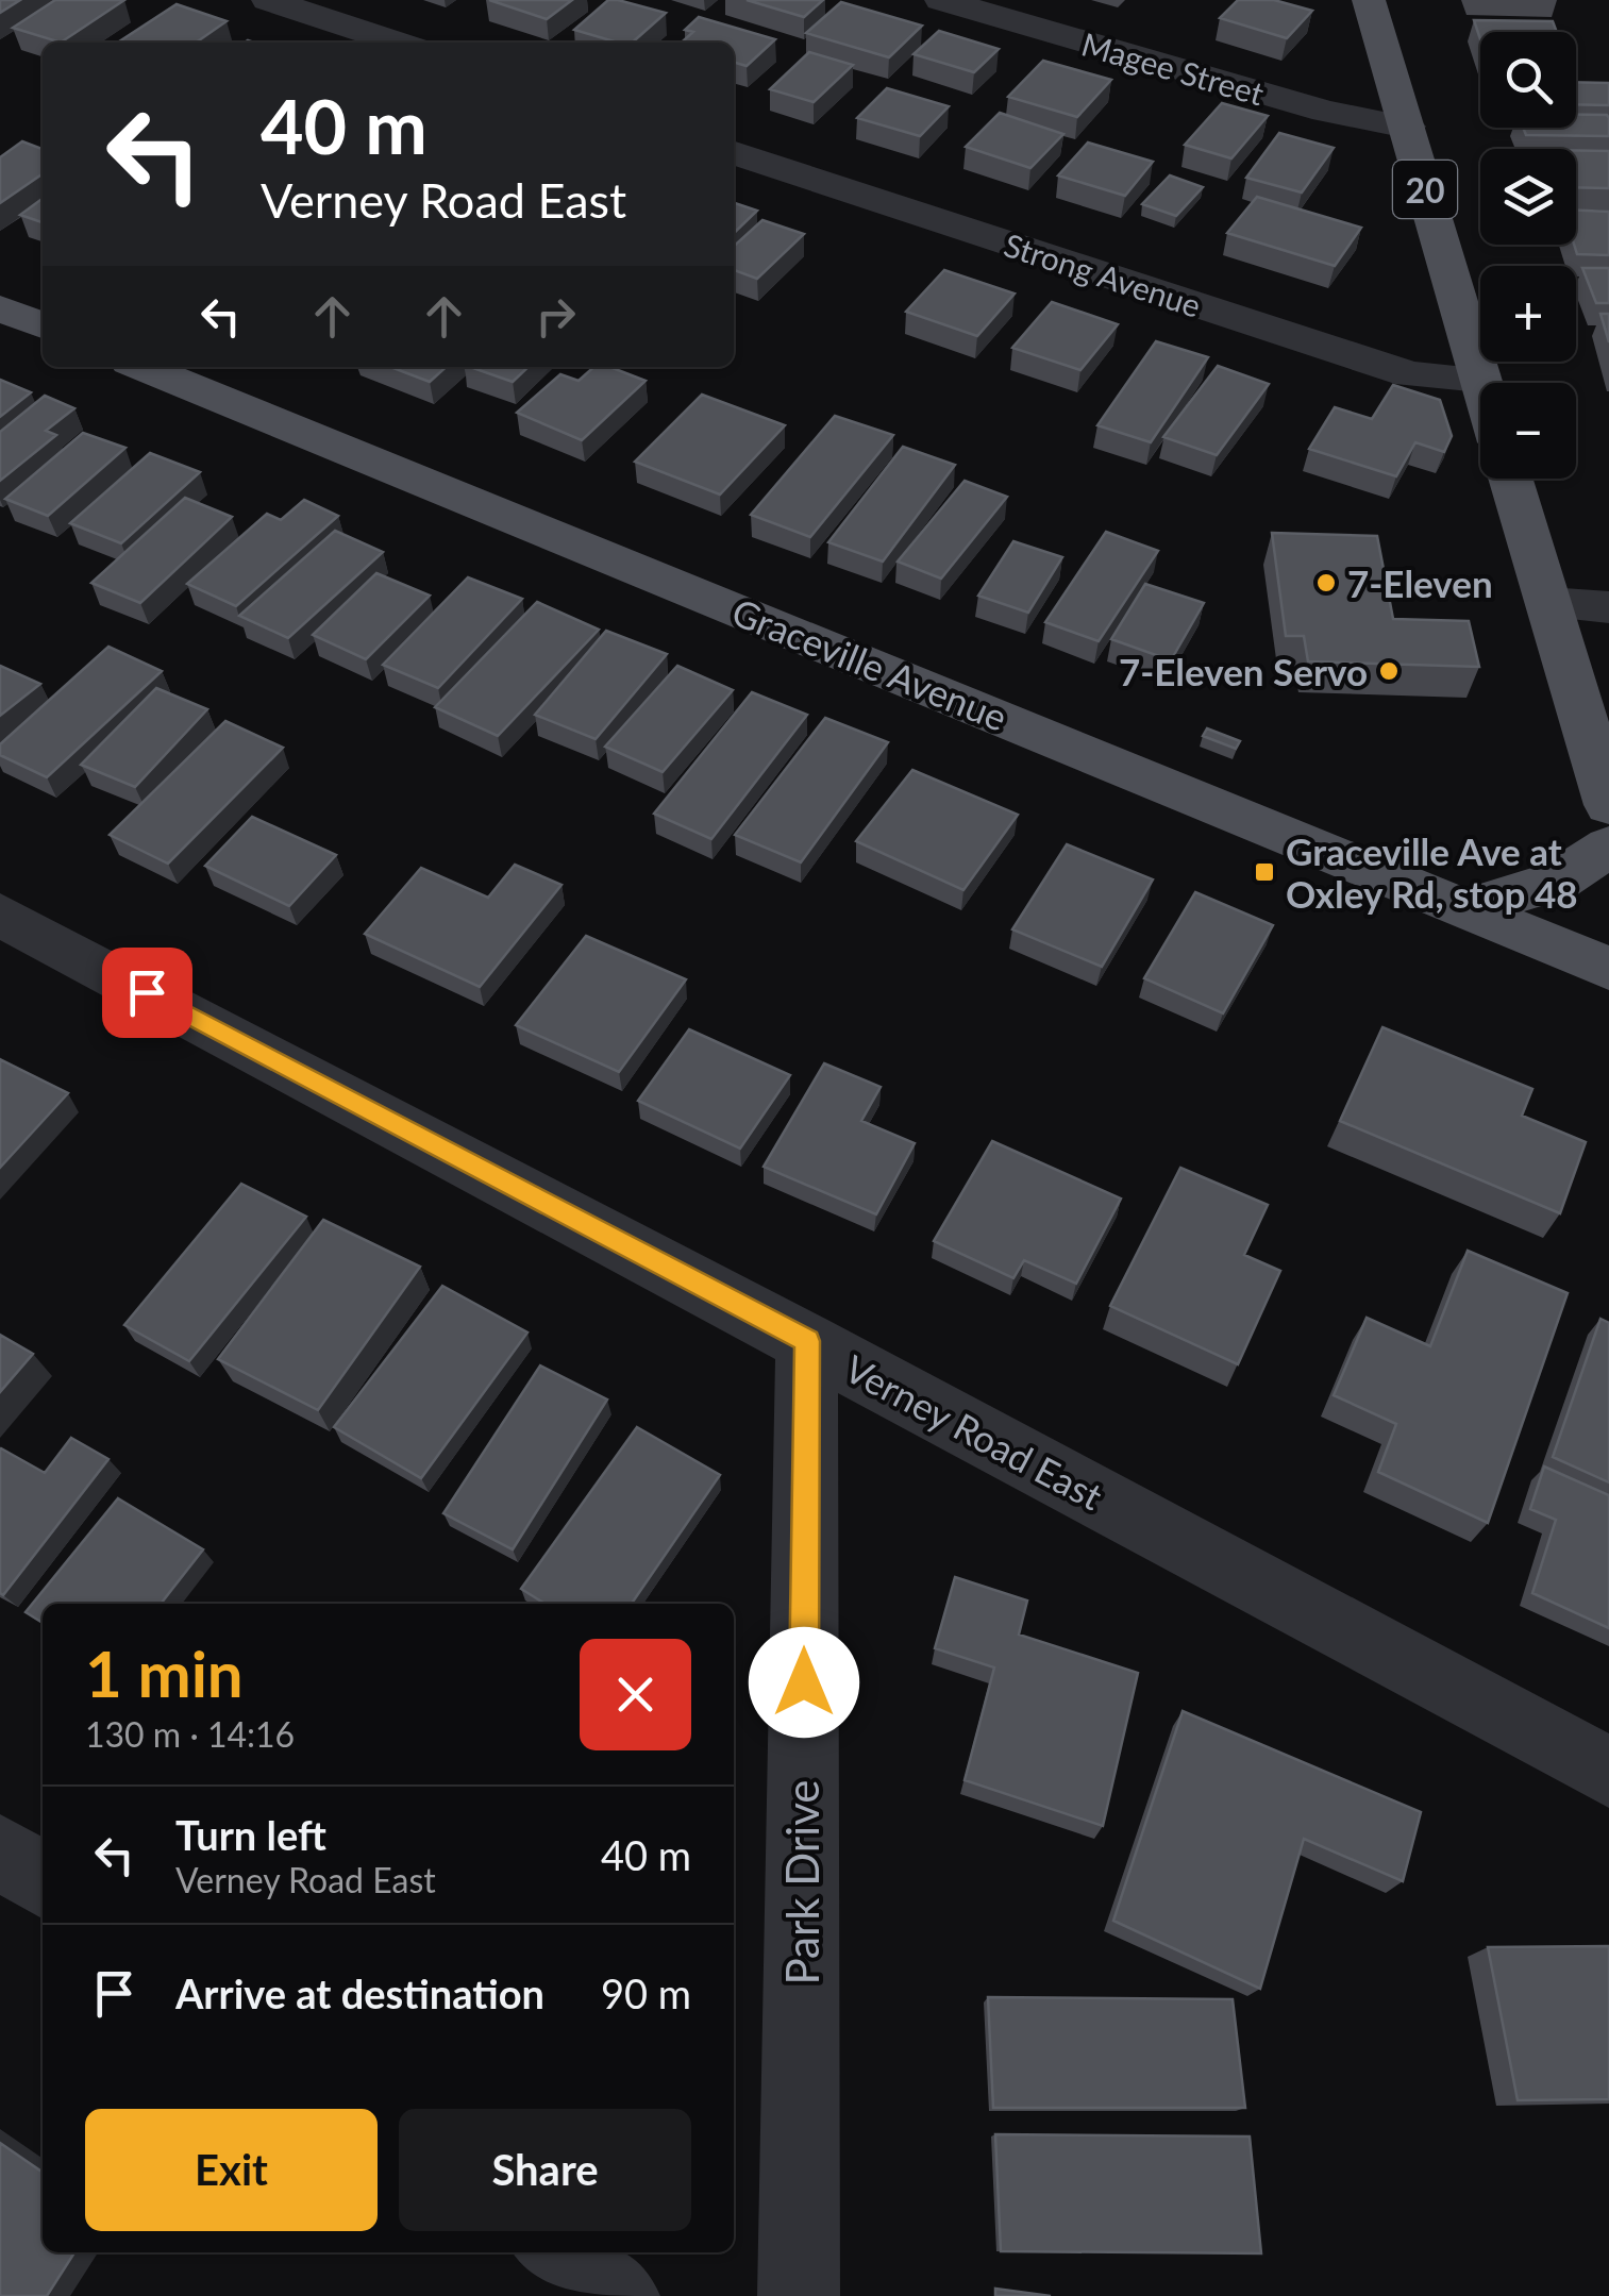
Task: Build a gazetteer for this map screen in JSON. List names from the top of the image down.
{
  "streets": {
    "main road": ["20", "Graceville Avenue"],
    "street": [
      "Magee Street",
      "Strong Avenue",
      "Verney Road East",
      "Park Drive"
    ]
  },
  "crossings": [
    ["Magee Street", "20"],
    ["20", "Strong Avenue"],
    ["Verney Road East", "Park Drive"]
  ],
  "places": {
    "other": ["7-Eleven", "7-Eleven Servo"],
    "transit": ["Graceville Ave at Oxley Rd, stop 48"]
  },
  "page": {
    "map_buttons": ["+", "−"],
    "turn": ["40 m", "Verney Road East"],
    "heading": ["1 min", "130 m · 14:16"],
    "list": [
      {
        "name": "Turn left",
        "note": "Verney Road East",
        "value": "40 m"
      },
      {
        "name": "Arrive at destination",
        "value": "90 m"
      }
    ],
    "buttons": ["Exit", "Share"]
  }
}
